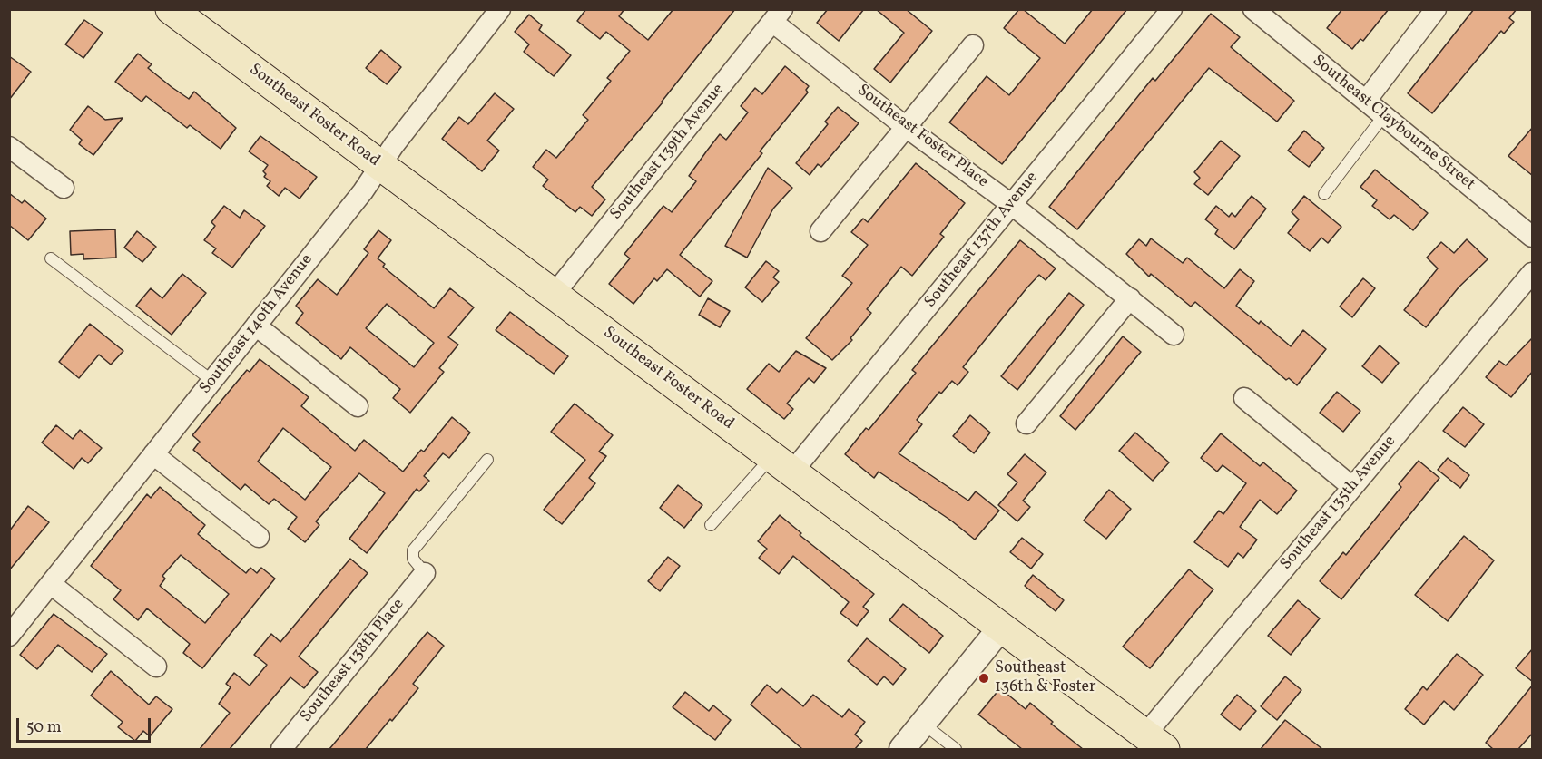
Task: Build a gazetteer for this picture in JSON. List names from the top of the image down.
{
  "streets": {
    "main road": ["Southeast Foster Road"],
    "street": [
      "Southeast Claybourne Street",
      "Southeast Foster Place",
      "Southeast 139th Avenue",
      "Southeast 137th Avenue",
      "Southeast 140th Avenue",
      "Southeast 135th Avenue",
      "Southeast 138th Place"
    ]
  },
  "crossings": [
    ["Southeast Foster Road", "Southeast 139th Avenue"],
    ["Southeast Foster Road", "Southeast 137th Avenue"],
    ["Southeast Foster Road", "Southeast 140th Avenue"],
    ["Southeast Foster Road", "Southeast 135th Avenue"],
    ["Southeast Foster Place", "Southeast 139th Avenue"],
    ["Southeast Foster Place", "Southeast 137th Avenue"]
  ],
  "places": ["Southeast 136th & Foster"],
  "scale_bar": "50 m"
}
